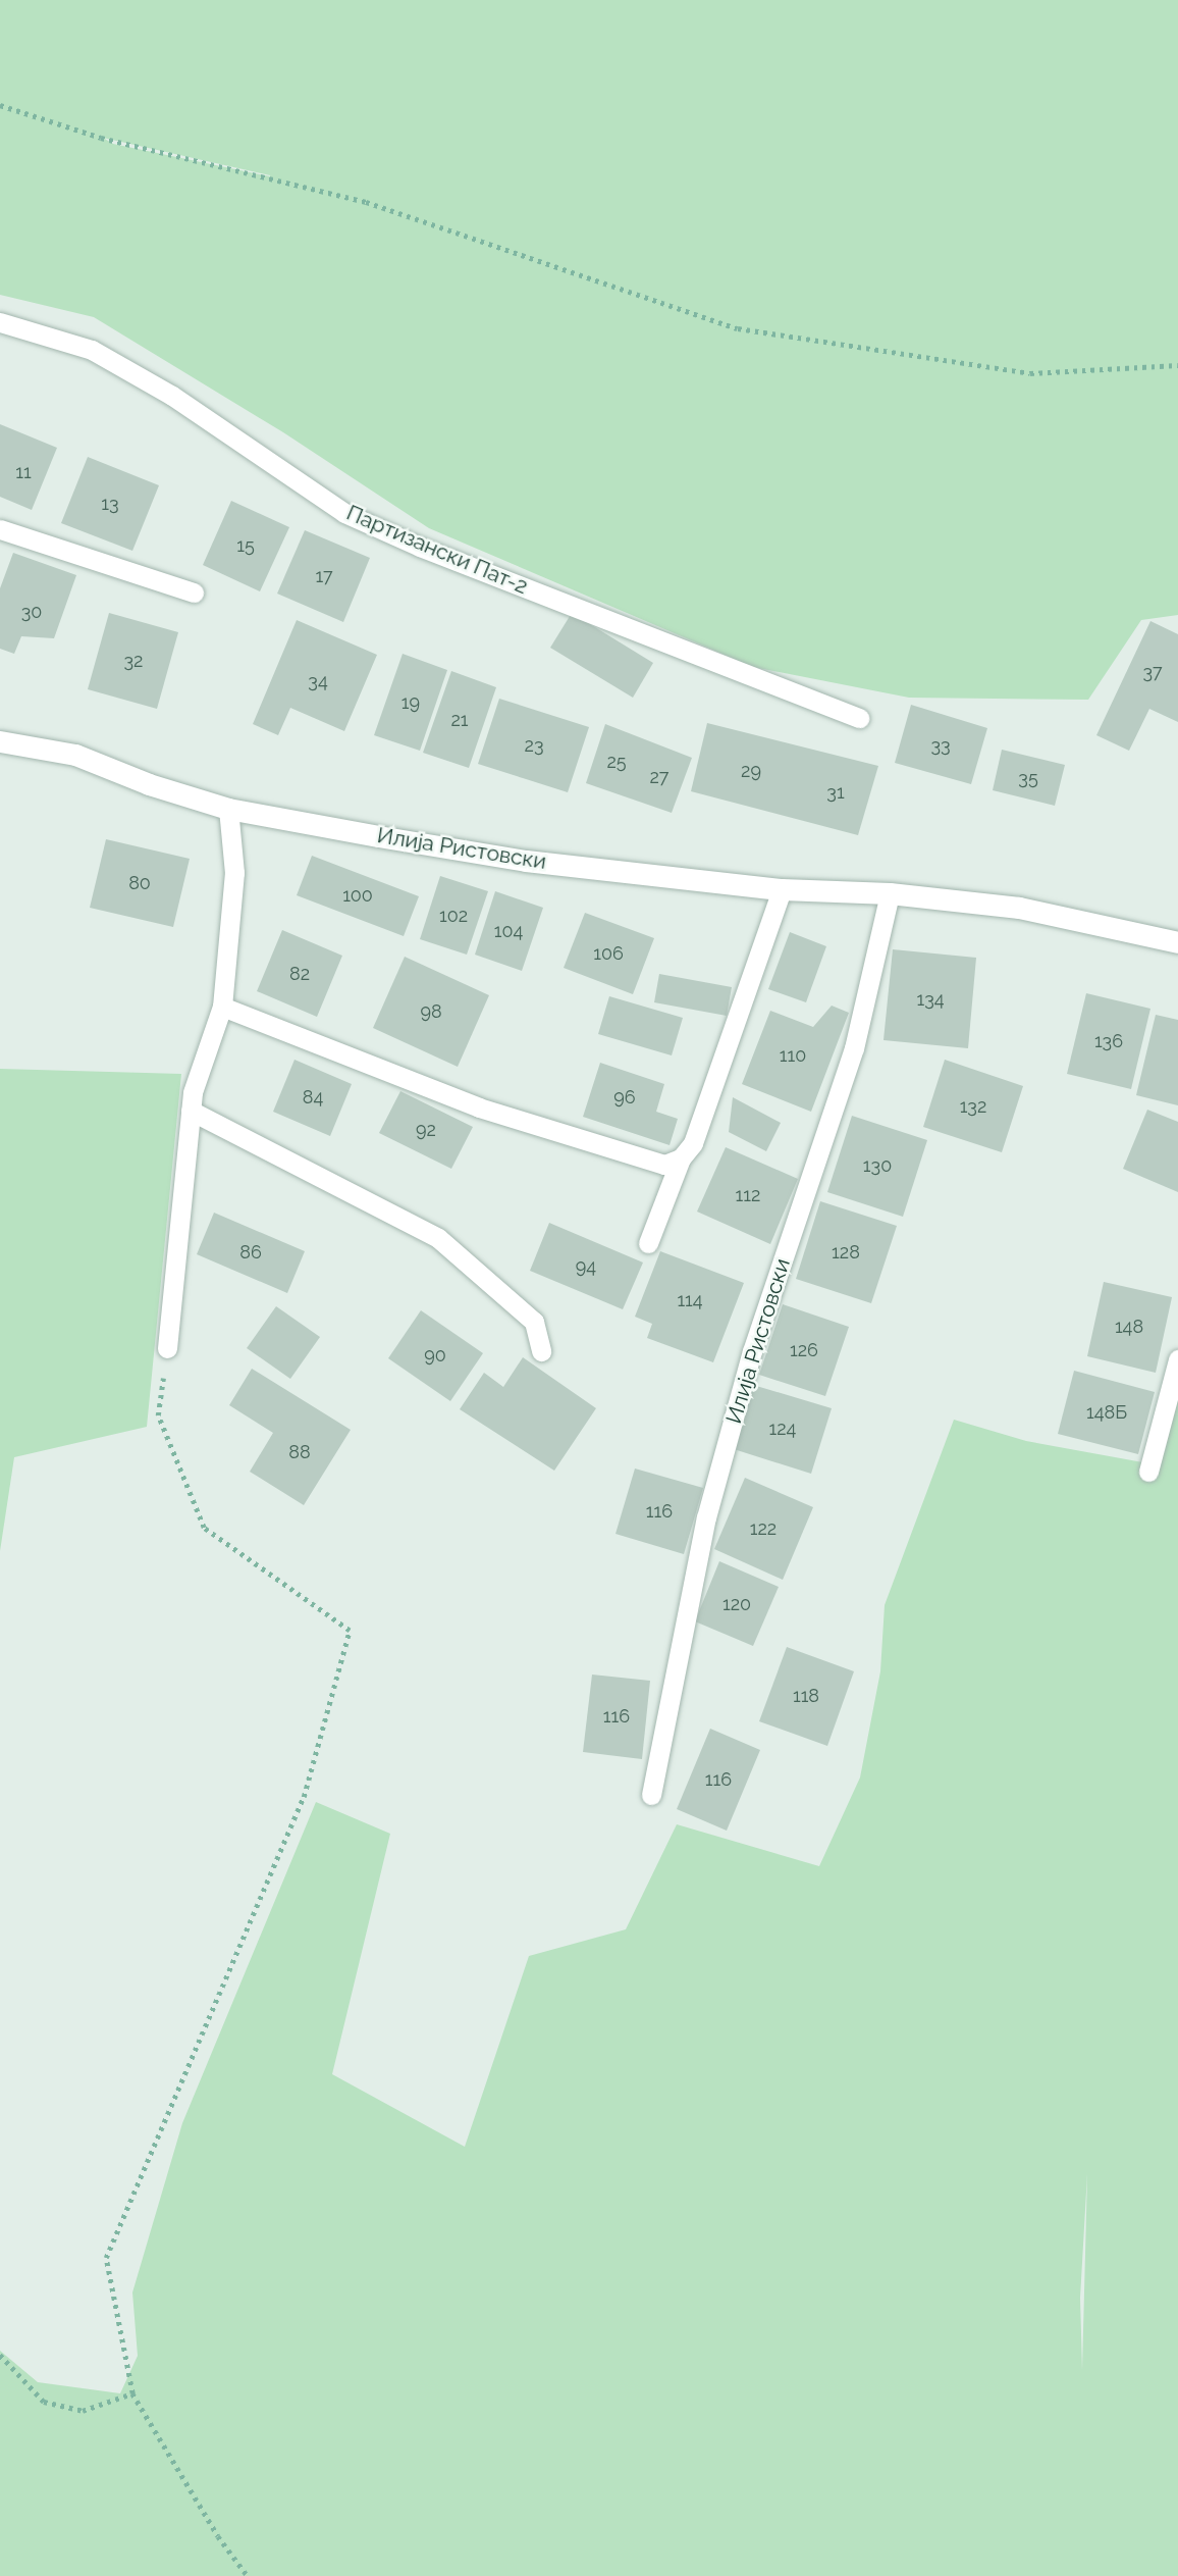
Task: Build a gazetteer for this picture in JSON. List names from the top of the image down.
{
  "streets": {
    "street": ["Илија Ристовски"],
    "lane": ["Партизански Пат-2"]
  },
  "house_numbers": [
    "11",
    "13",
    "15",
    "17",
    "30",
    "32",
    "37",
    "34",
    "19",
    "21",
    "23",
    "33",
    "25",
    "29",
    "27",
    "35",
    "31",
    "80",
    "100",
    "102",
    "104",
    "106",
    "82",
    "134",
    "98",
    "136",
    "110",
    "84",
    "96",
    "132",
    "92",
    "130",
    "112",
    "86",
    "128",
    "94",
    "114",
    "148",
    "126",
    "90",
    "148Б",
    "124",
    "88",
    "116",
    "122",
    "120",
    "118",
    "116",
    "116"
  ]
}
